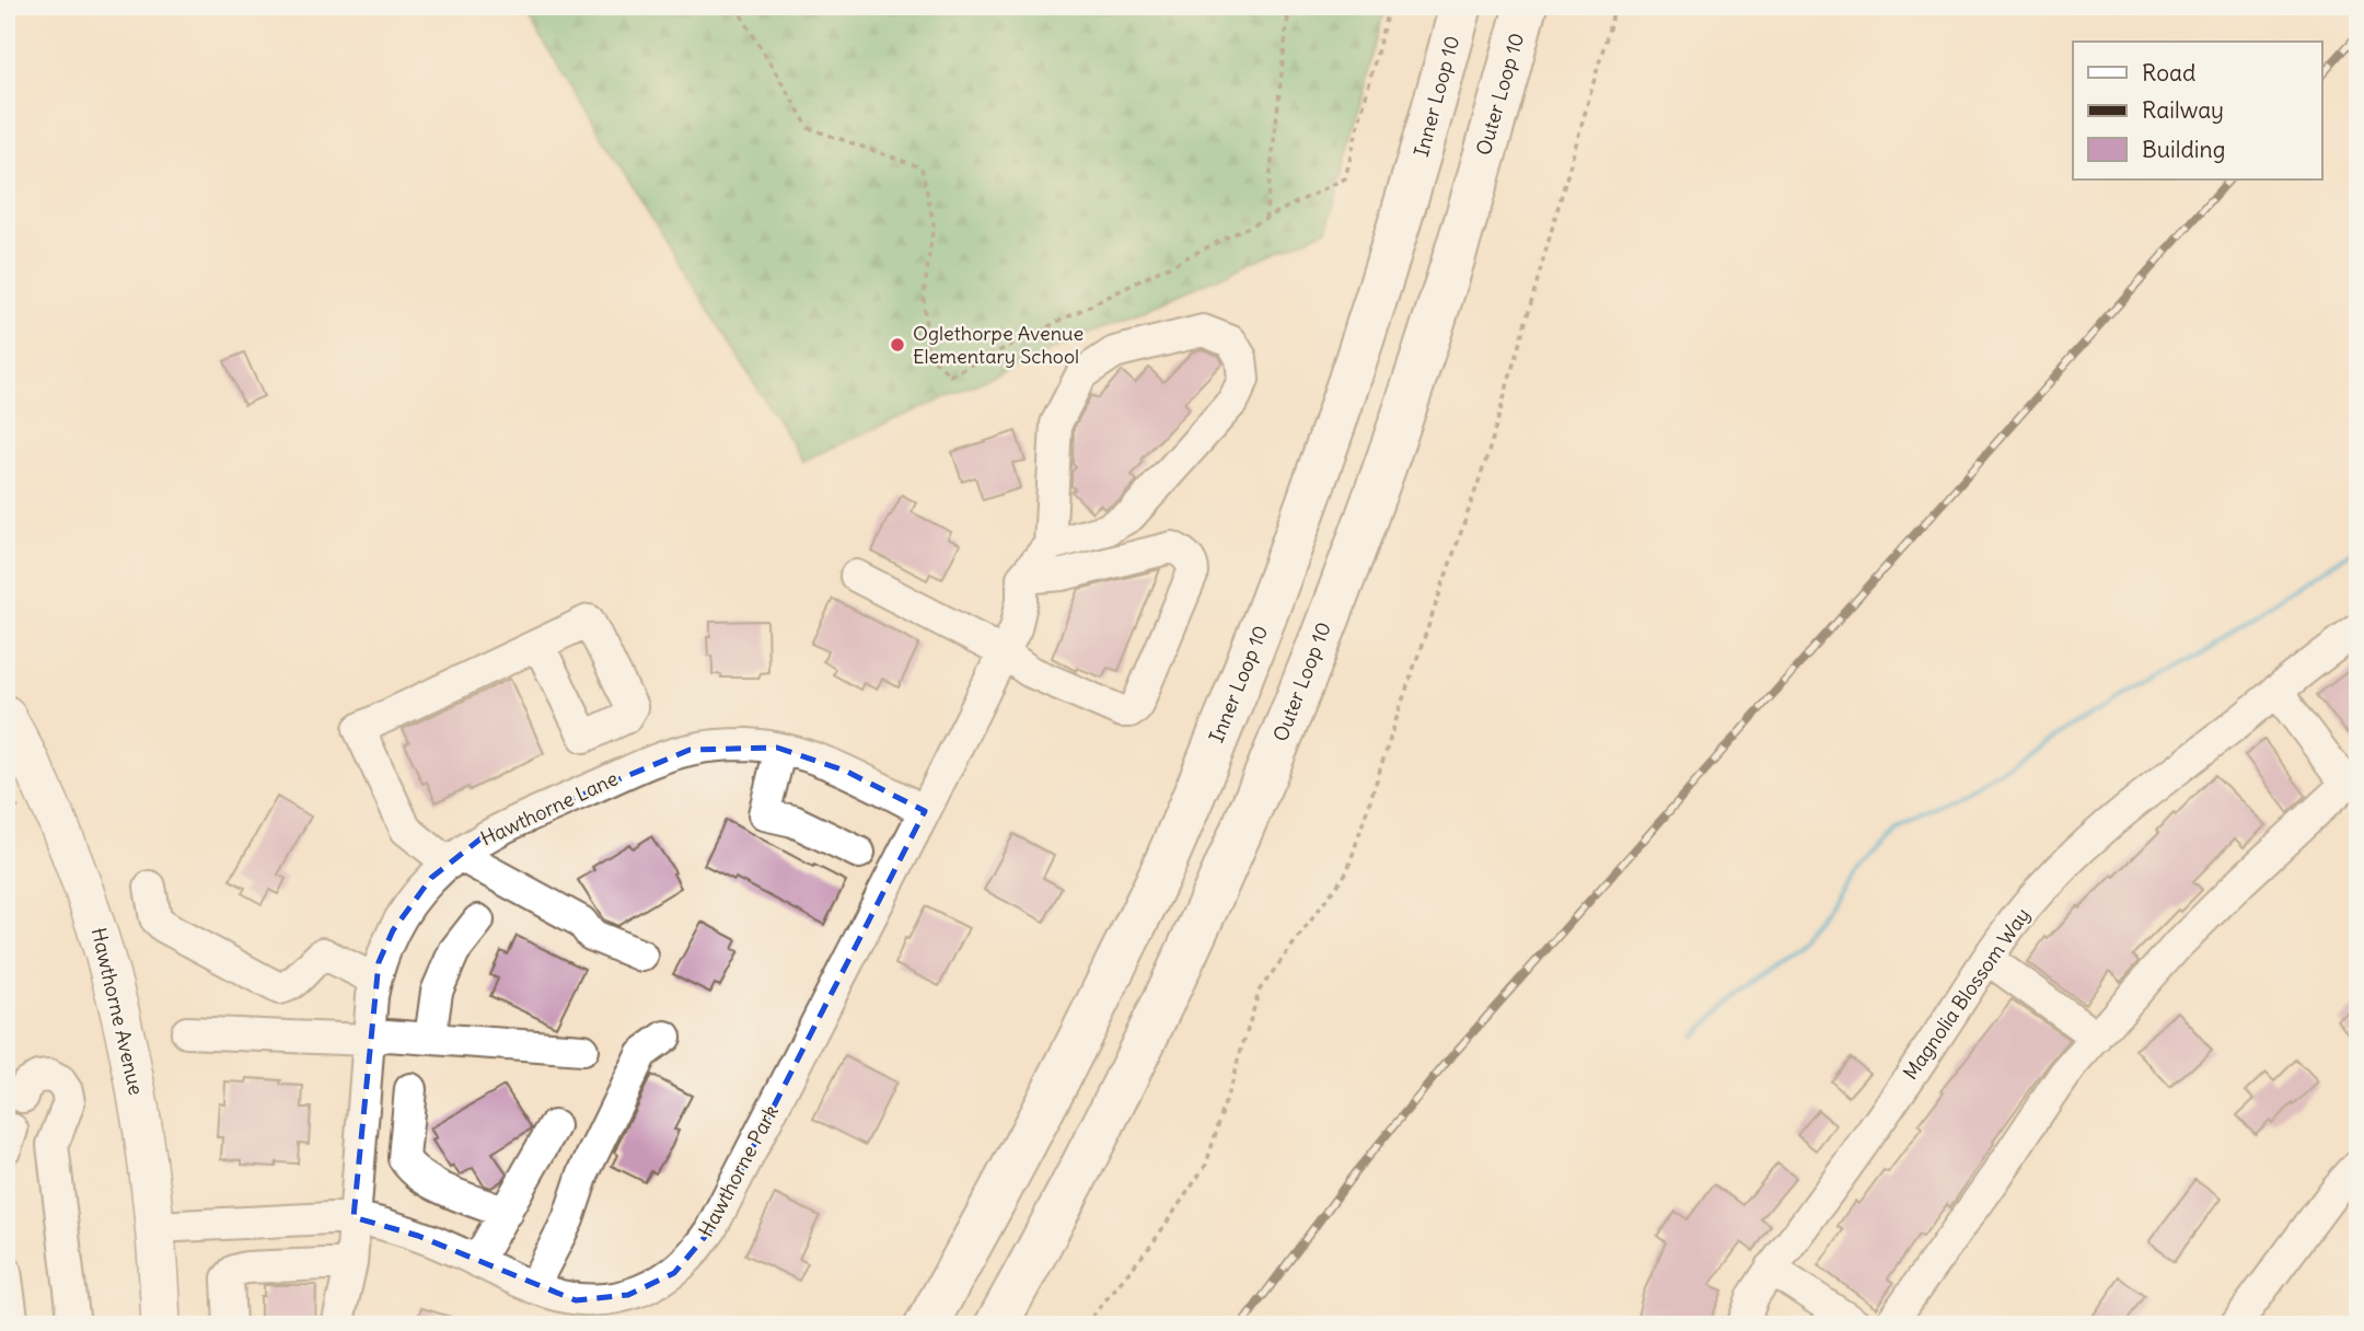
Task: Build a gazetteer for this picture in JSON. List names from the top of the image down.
{
  "streets": {
    "highway": ["Outer Loop 10", "Inner Loop 10"],
    "main road": ["Hawthorne Avenue"],
    "street": ["Hawthorne Lane", "Magnolia Blossom Way", "Hawthorne Park"]
  },
  "crossings": [
    ["Hawthorne Lane", "Hawthorne Park"],
    ["Hawthorne Avenue", "Hawthorne Park"]
  ],
  "places": ["Oglethorpe Avenue Elementary School"],
  "legend": ["Road", "Railway", "Building"]
}
